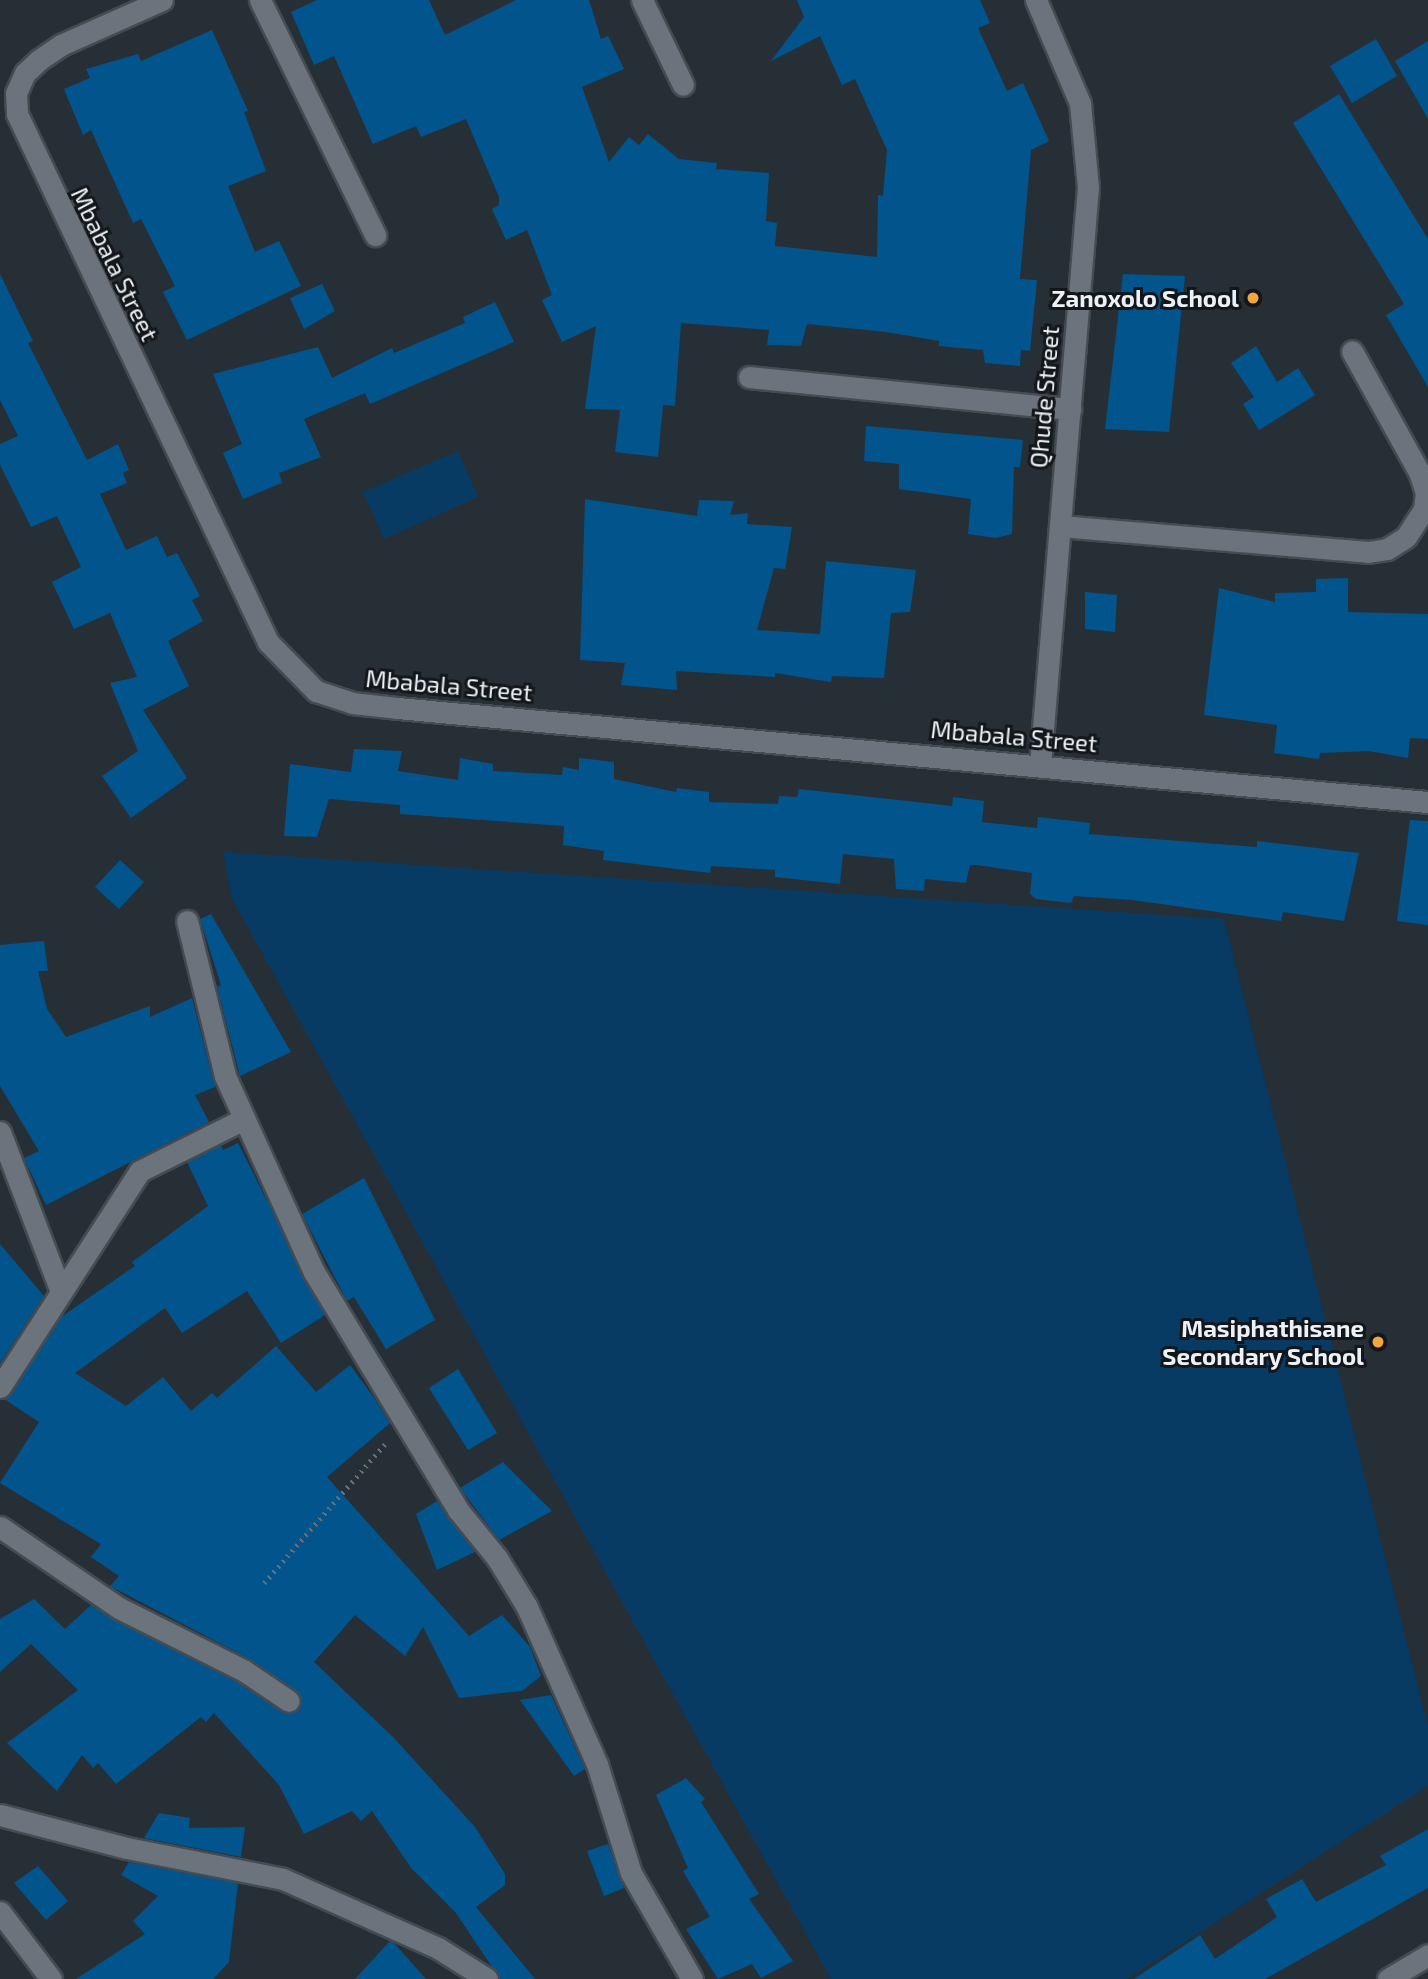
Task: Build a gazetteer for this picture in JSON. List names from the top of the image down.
{
  "streets": {
    "street": ["Mbabala Street", "Qhude Street"]
  },
  "crossings": [
    ["Mbabala Street", "Qhude Street"]
  ],
  "places": ["Zanoxolo School", "Masiphathisane Secondary School"]
}
